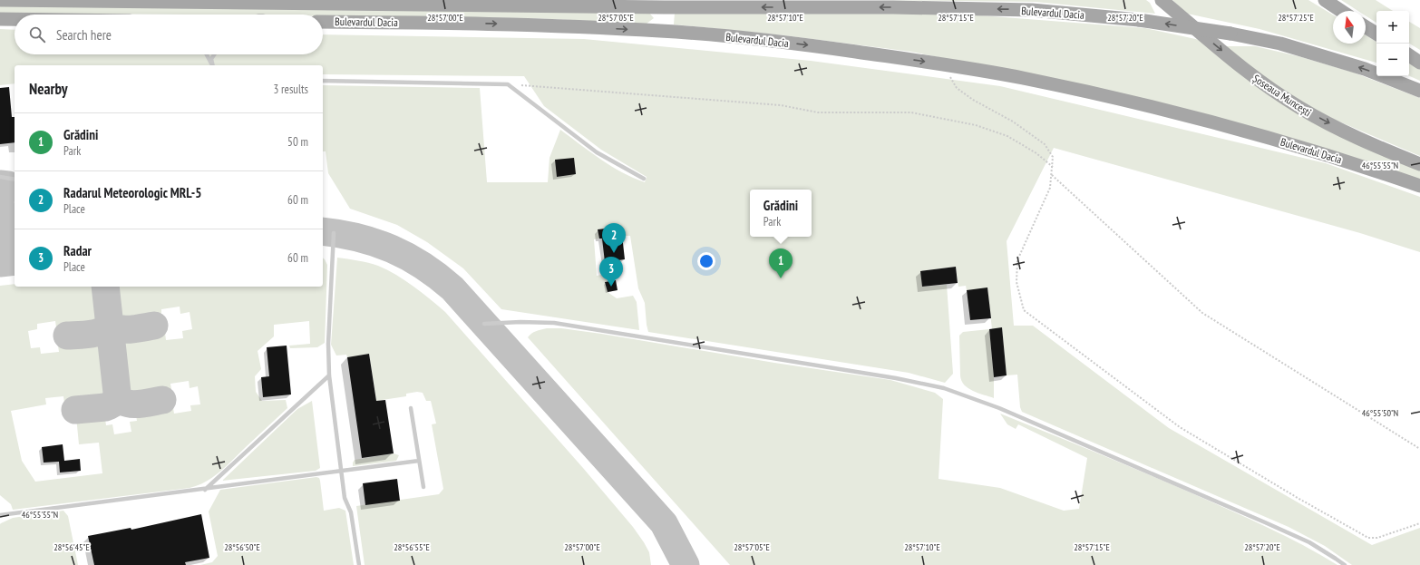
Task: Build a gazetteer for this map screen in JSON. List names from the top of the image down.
{
  "streets": {
    "main road": ["Bulevardul Dacia", "Șoseaua Muncești"]
  },
  "one_way": ["Șoseaua Muncești"],
  "north": "top",
  "page": {
    "map_buttons": ["+", "−"],
    "search": "Search here",
    "heading": ["Nearby", "3 results"],
    "list": [
      {
        "mark": "1",
        "name": "Grădini",
        "note": "Park",
        "value": "50 m"
      },
      {
        "mark": "2",
        "name": "Radarul Meteorologic MRL-5",
        "note": "Place",
        "value": "60 m"
      },
      {
        "mark": "3",
        "name": "Radar",
        "note": "Place",
        "value": "60 m"
      }
    ],
    "popup": ["Grădini", "Park"],
    "pins": ["2", "1", "3"]
  },
  "coordinates": [
    "28°57'00\"E",
    "28°57'05\"E",
    "28°57'10\"E",
    "28°57'15\"E",
    "28°57'20\"E",
    "28°57'25\"E",
    "46°55'55\"N",
    "46°55'50\"N",
    "28°56'45\"E",
    "28°56'50\"E",
    "28°56'55\"E"
  ]
}
